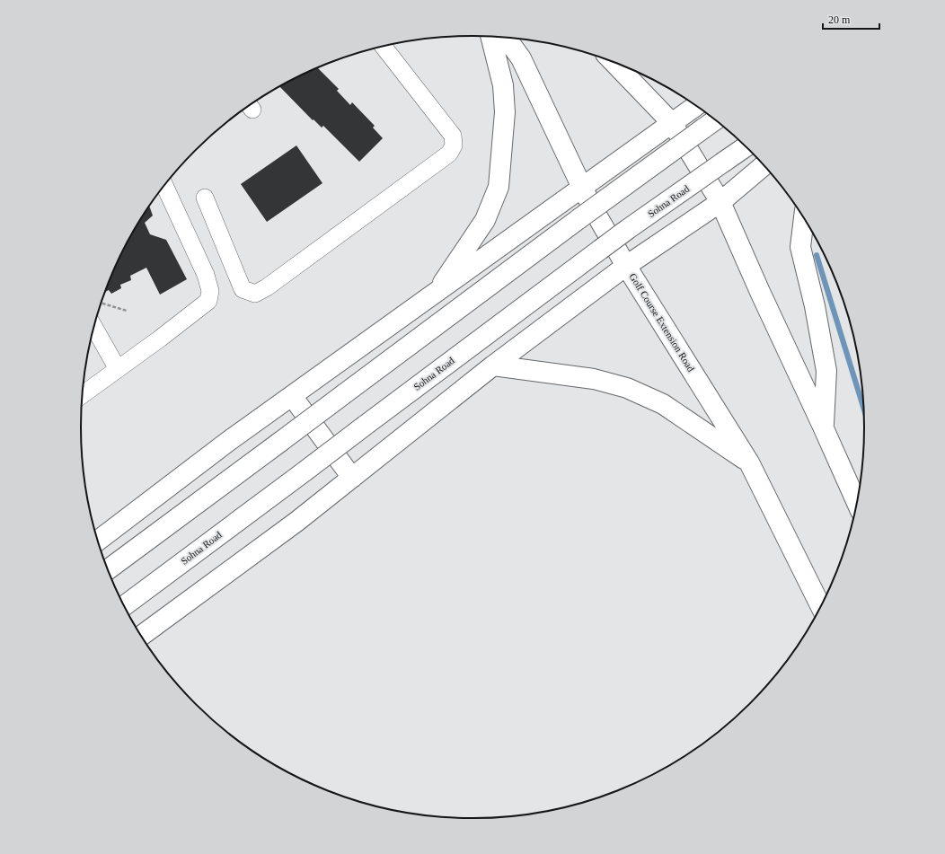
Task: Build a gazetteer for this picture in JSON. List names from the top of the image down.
{
  "streets": {
    "main road": ["Sohna Road", "Golf Course Extension Road"]
  },
  "scale_bar": "20 m"
}
